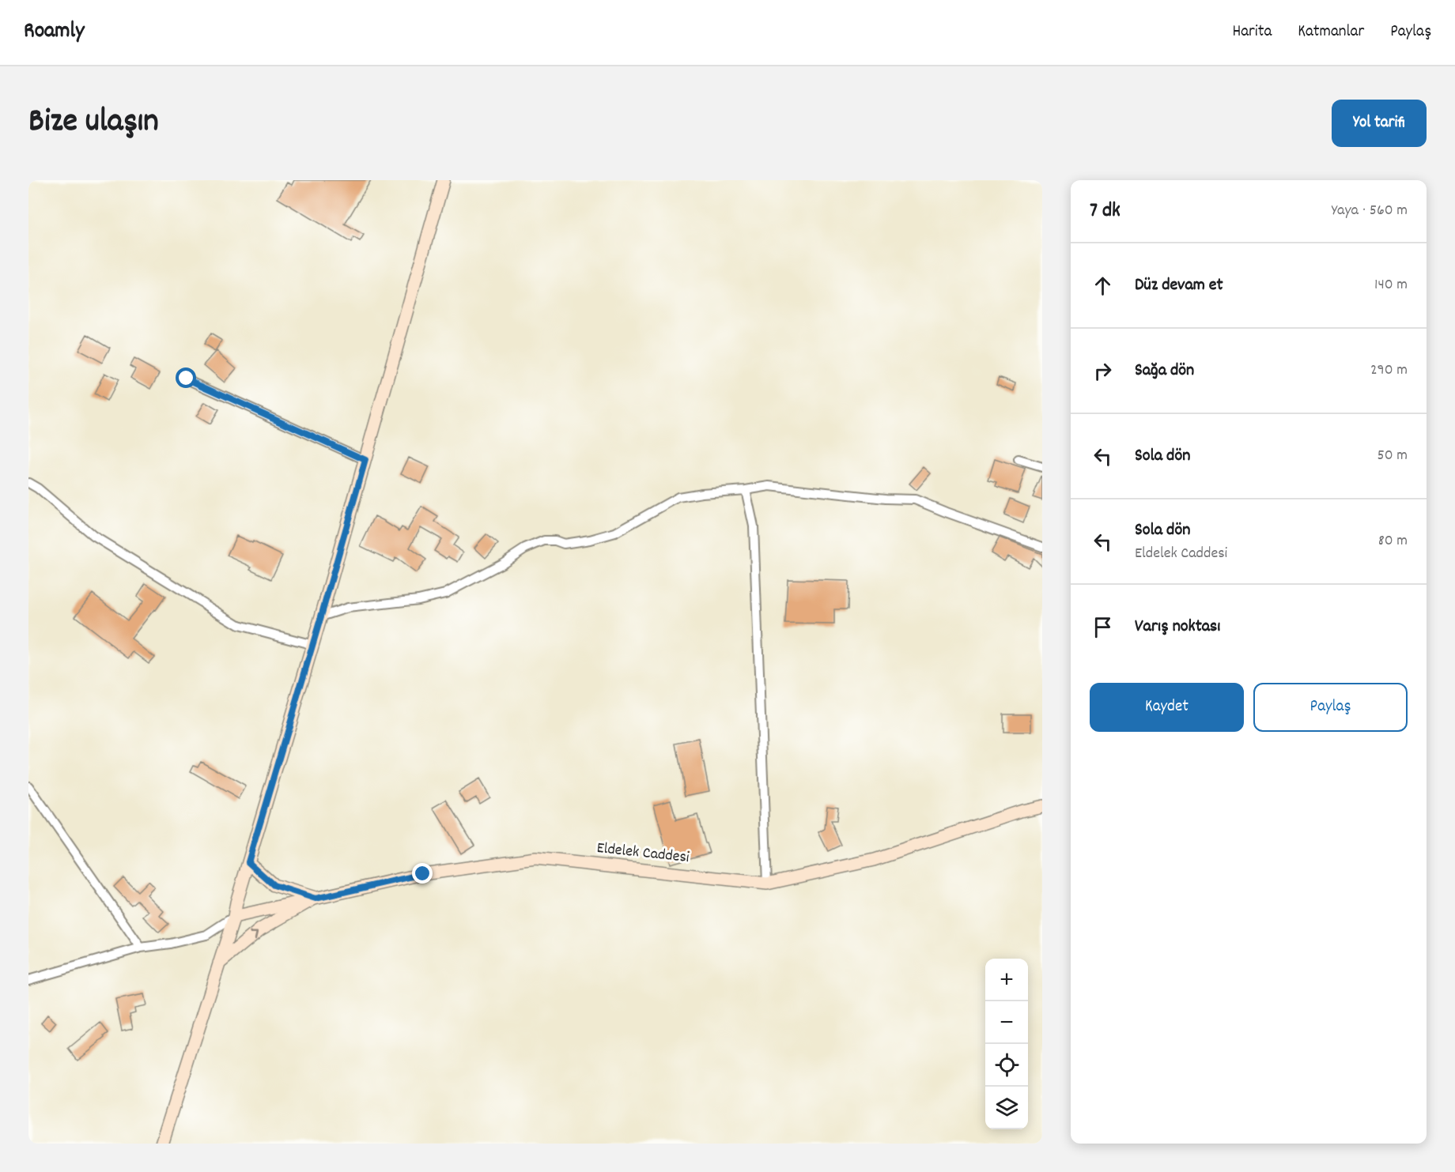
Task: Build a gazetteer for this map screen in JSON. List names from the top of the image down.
{
  "streets": {
    "street": ["Eldelek Caddesi"]
  },
  "page": {
    "header": "Roamly",
    "nav": ["Harita", "Katmanlar", "Paylaş"],
    "title": "Bize ulaşın",
    "buttons": [
      "Yol tarifi",
      ["Kaydet", "Paylaş"]
    ],
    "heading": ["7 dk", "Yaya · 560 m"],
    "list": [
      ["Düz devam et", "140 m"],
      ["Sağa dön", "290 m"],
      ["Sola dön", "50 m"],
      ["Sola dön", "Eldelek Caddesi", "80 m"],
      "Varış noktası"
    ],
    "map_buttons": ["+", "−"]
  }
}
